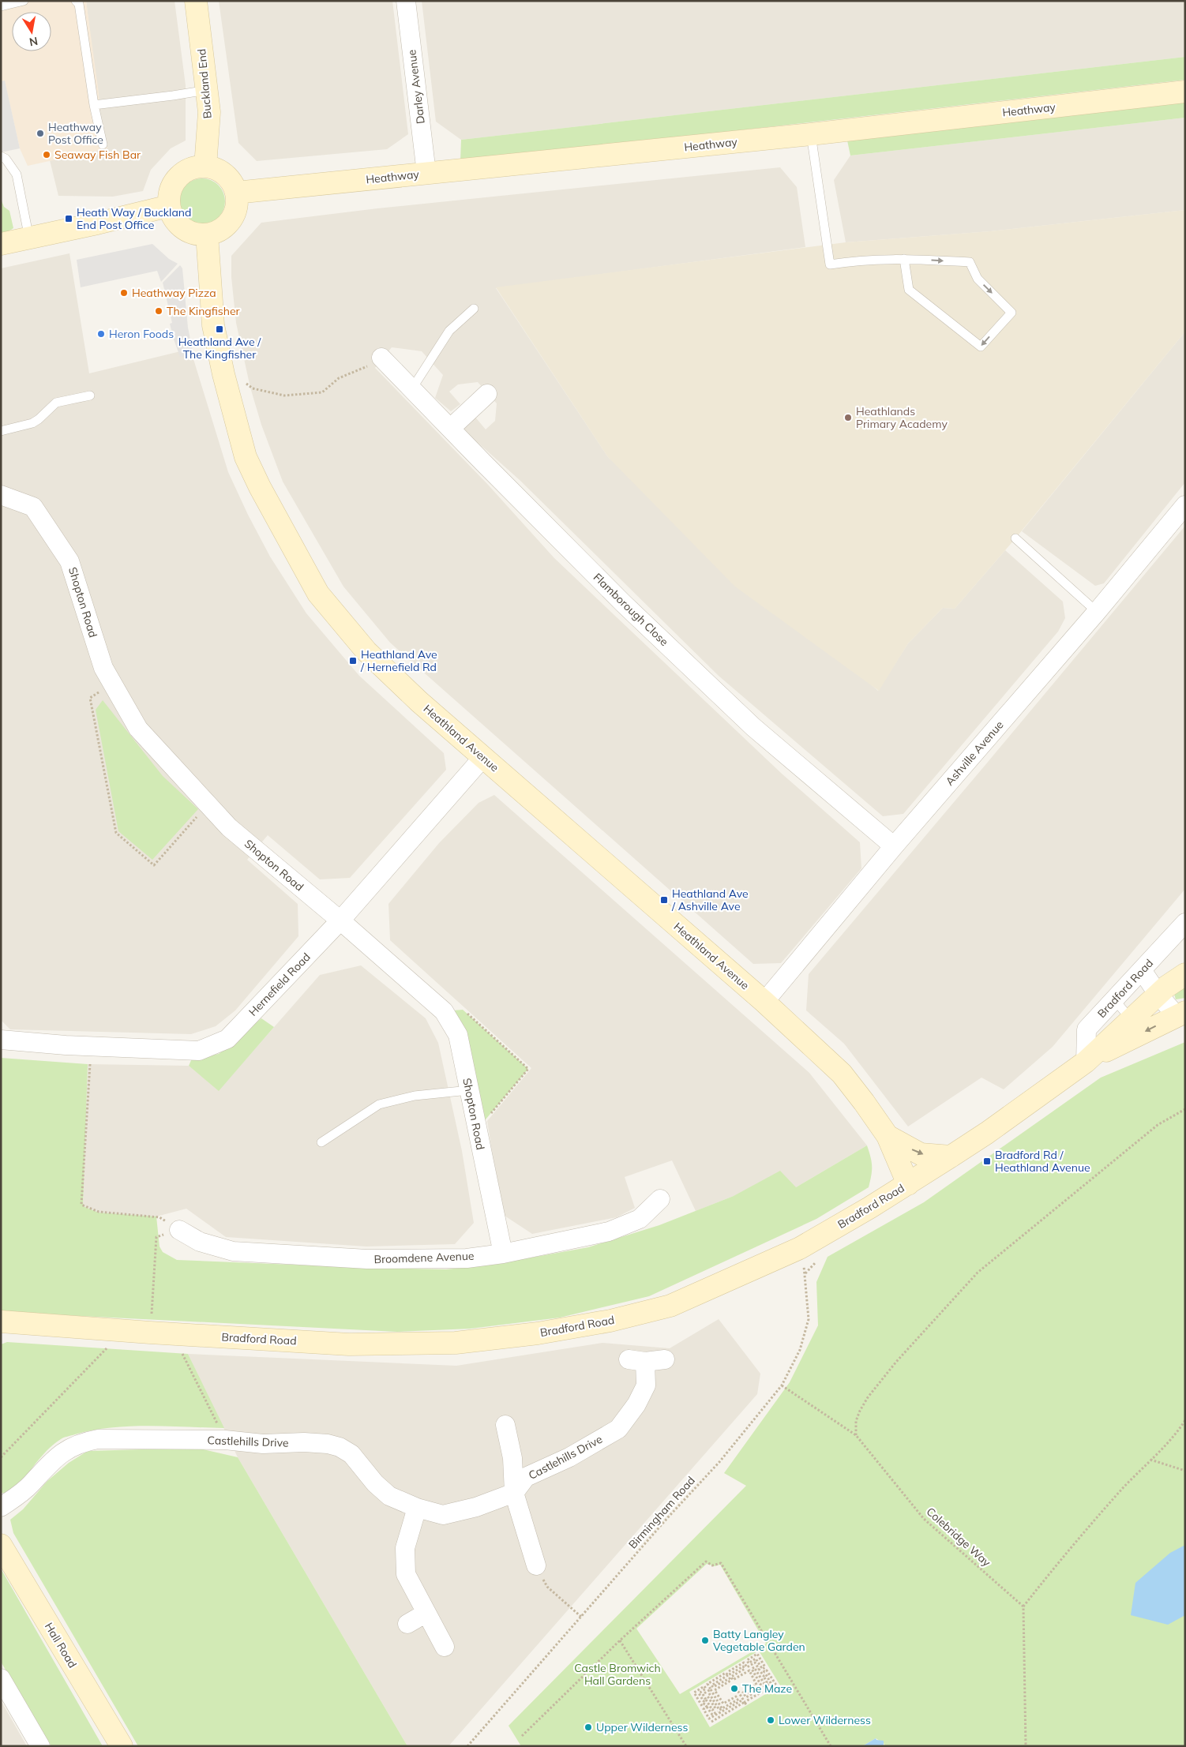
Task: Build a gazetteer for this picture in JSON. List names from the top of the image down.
{
  "streets": {
    "street": [
      "Buckland End",
      "Darley Avenue",
      "Heathway",
      "Shopton Road",
      "Flamborough Close",
      "Heathland Avenue",
      "Ashville Avenue",
      "Hernefield Road",
      "Bradford Road",
      "Broomdene Avenue",
      "Castlehills Drive",
      "Hall Road"
    ],
    "path": ["Birmingham Road", "Colebridge Way"]
  },
  "crossings": [
    ["Buckland End", "Heathway"],
    ["Buckland End", "Heathland Avenue"],
    ["Darley Avenue", "Heathway"],
    ["Heathway", "Heathland Avenue"],
    ["Shopton Road", "Hernefield Road"],
    ["Shopton Road", "Broomdene Avenue"],
    ["Flamborough Close", "Ashville Avenue"],
    ["Heathland Avenue", "Ashville Avenue"],
    ["Heathland Avenue", "Hernefield Road"],
    ["Heathland Avenue", "Bradford Road"],
    ["Birmingham Road", "Colebridge Way"]
  ],
  "parks": ["Castle Bromwich Hall Gardens"],
  "places": {
    "other": [
      "Heathway Post Office",
      "Seaway Fish Bar",
      "Heathway Pizza",
      "The Kingfisher",
      "Heron Foods",
      "Heathlands Primary Academy",
      "Batty Langley Vegetable Garden",
      "The Maze",
      "Lower Wilderness",
      "Upper Wilderness"
    ],
    "transit": [
      "Heath Way / Buckland End Post Office",
      "Heathland Ave / The Kingfisher",
      "Heathland Ave / Hernefield Rd",
      "Heathland Ave / Ashville Ave",
      "Bradford Rd / Heathland Avenue"
    ]
  },
  "north": "bottom"
}
